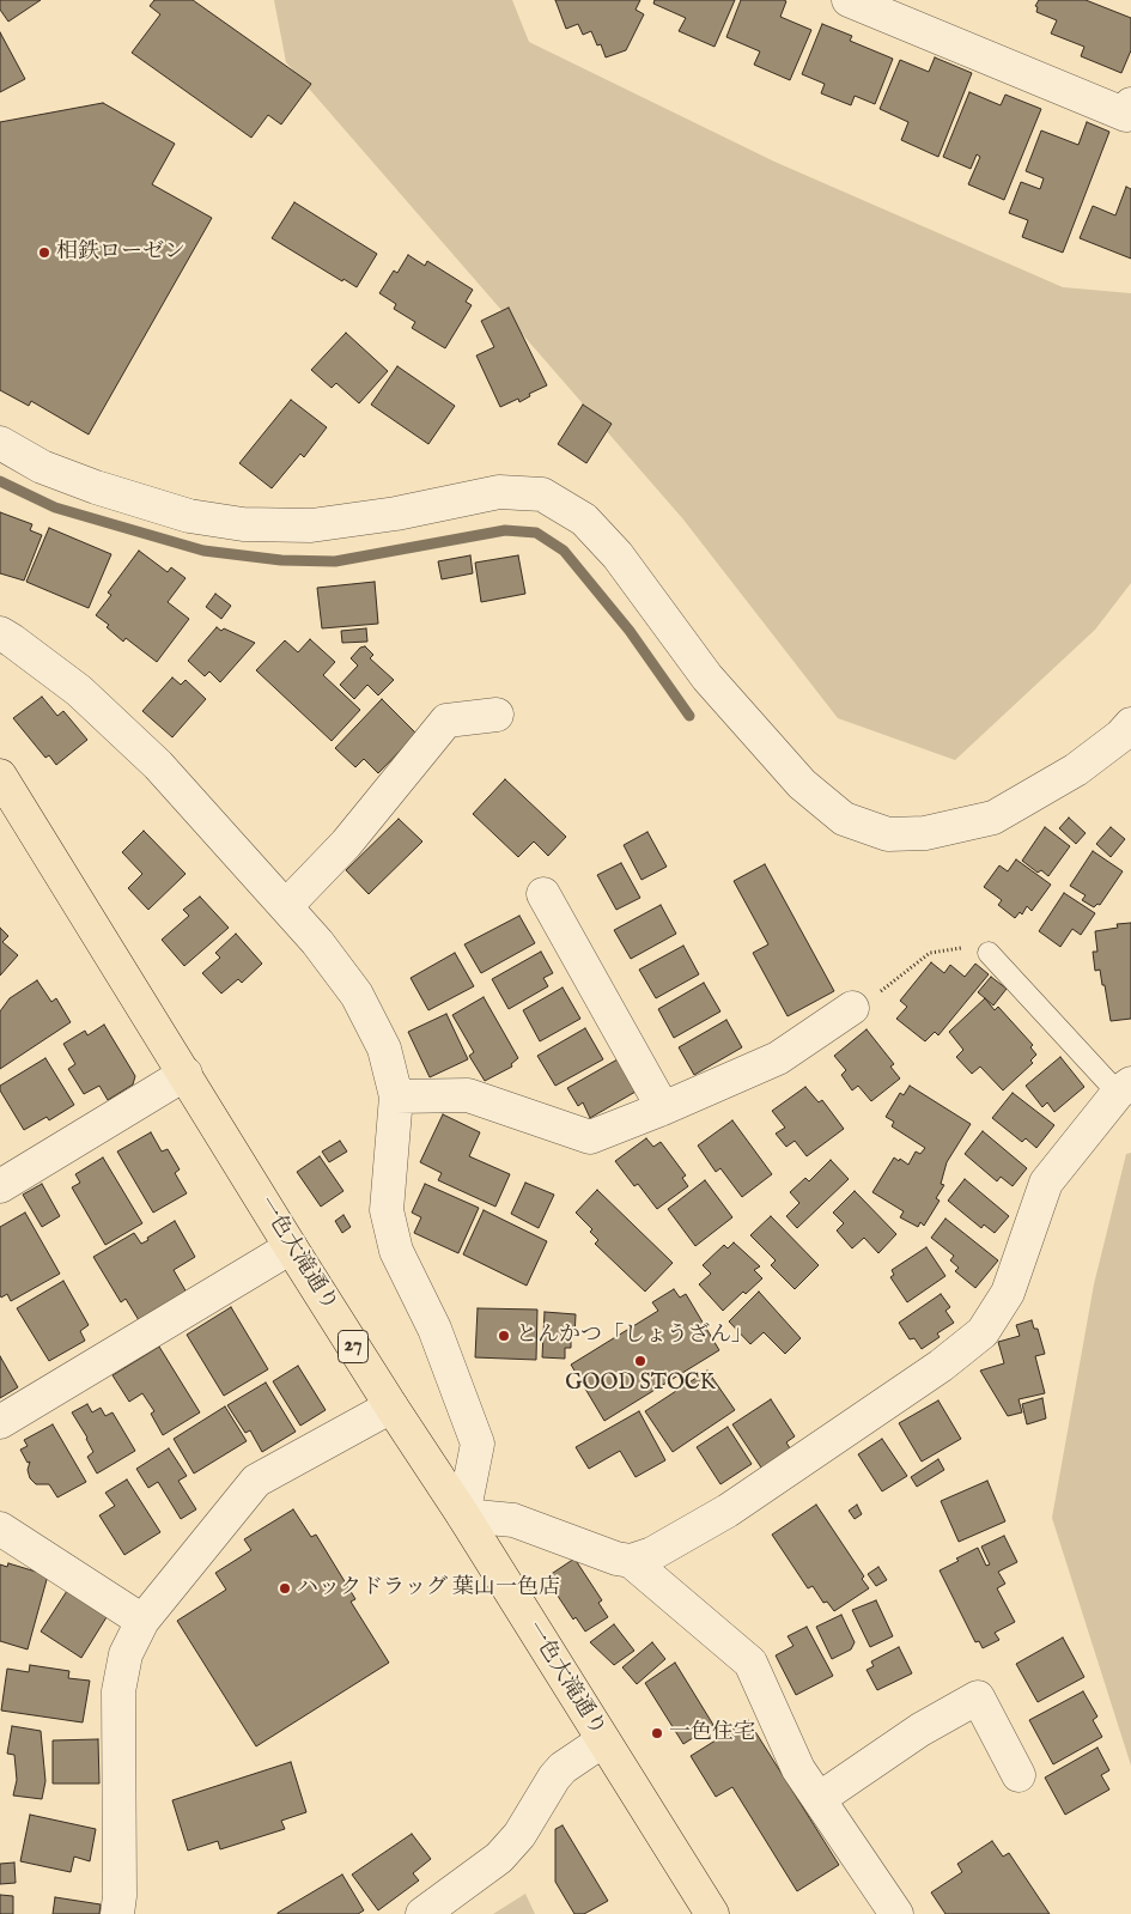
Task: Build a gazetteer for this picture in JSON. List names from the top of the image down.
{
  "streets": {
    "main road": ["一色大滝通り", "27"]
  },
  "places": [
    "相鉄ローゼン",
    "とんかつ「しょうざん」",
    "GOOD STOCK",
    "ハックドラッグ 葉山一色店",
    "一色住宅"
  ]
}
